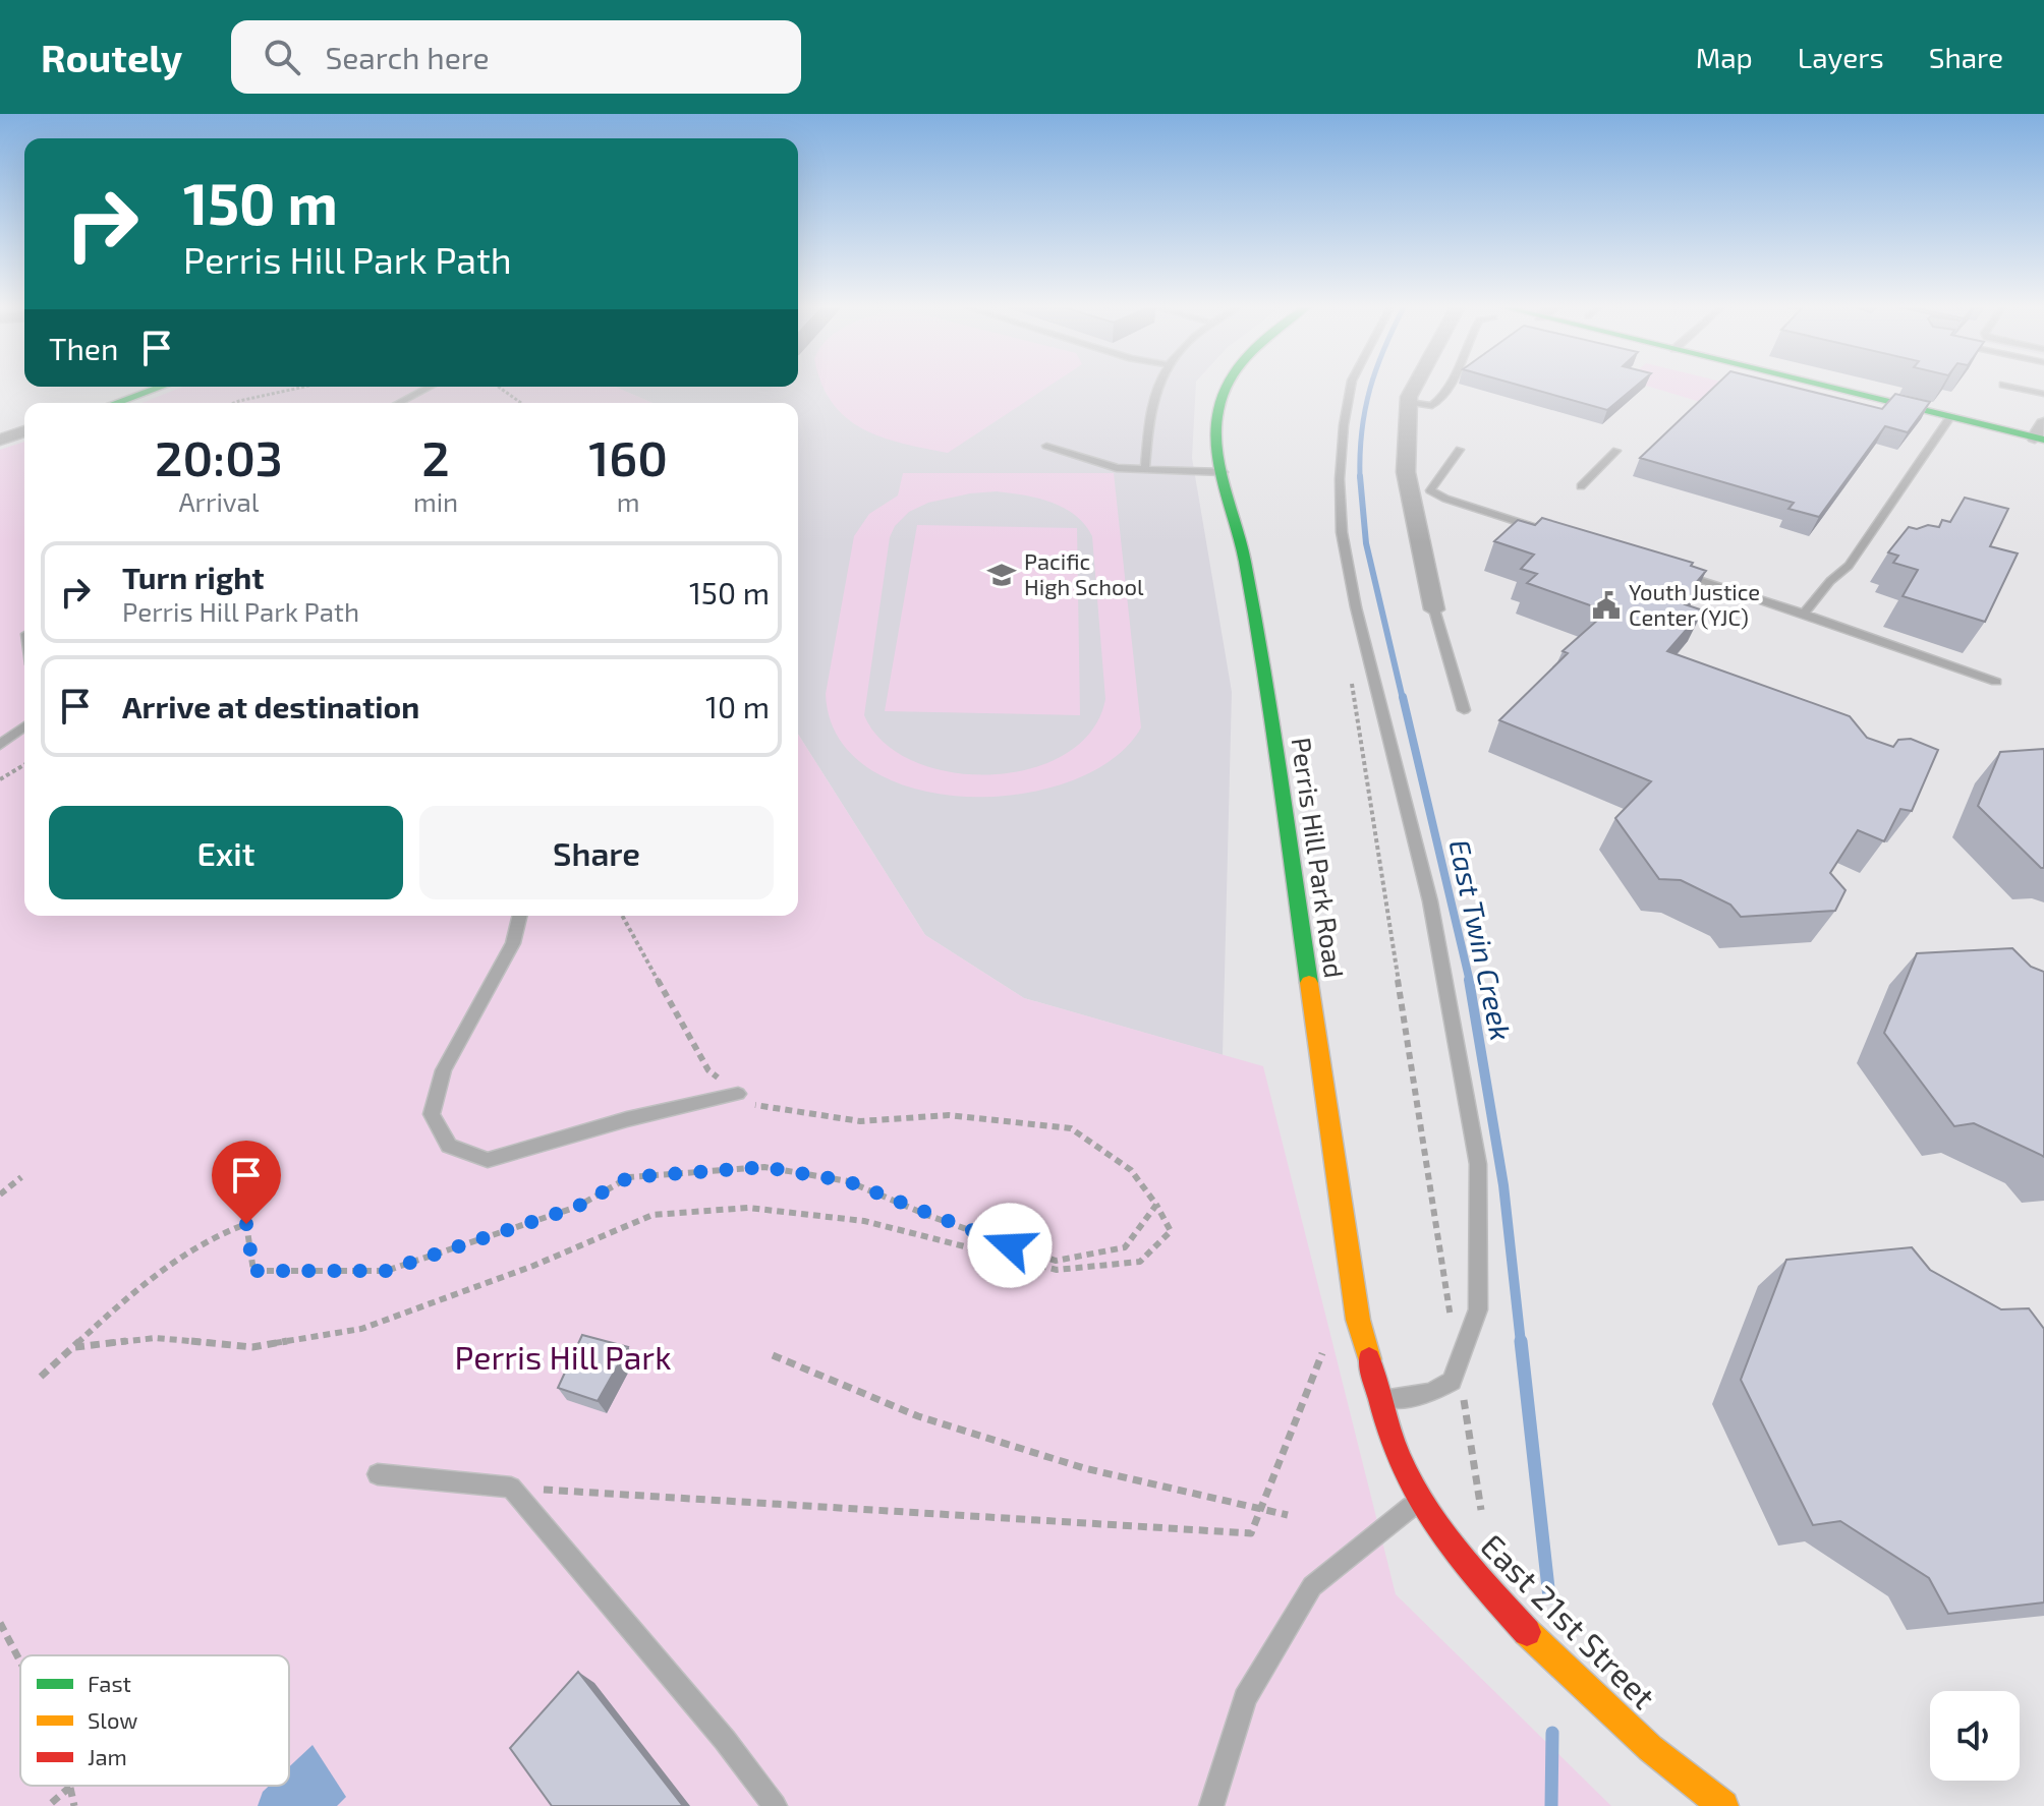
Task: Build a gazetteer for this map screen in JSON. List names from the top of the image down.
{
  "streets": {
    "street": ["Perris Hill Park Road", "East 21st Street"]
  },
  "crossings": [
    ["Perris Hill Park Road", "East 21st Street"]
  ],
  "water": ["East Twin Creek"],
  "parks": ["Perris Hill Park"],
  "places": {
    "school or university": ["Pacific High School"],
    "public building": ["Youth Justice Center (YJC)"]
  },
  "legend": ["Fast", "Slow", "Jam"],
  "page": {
    "header": "Routely",
    "search": "Search here",
    "nav": ["Map", "Layers", "Share"],
    "turn": ["150 m", "Perris Hill Park Path"],
    "then": "Then",
    "eta": [
      "20:03",
      "Arrival",
      "2",
      "min",
      "160",
      "m"
    ],
    "list": [
      {
        "name": "Turn right",
        "note": "Perris Hill Park Path",
        "value": "150 m"
      },
      {
        "name": "Arrive at destination",
        "value": "10 m"
      }
    ],
    "buttons": ["Exit", "Share"]
  }
}
